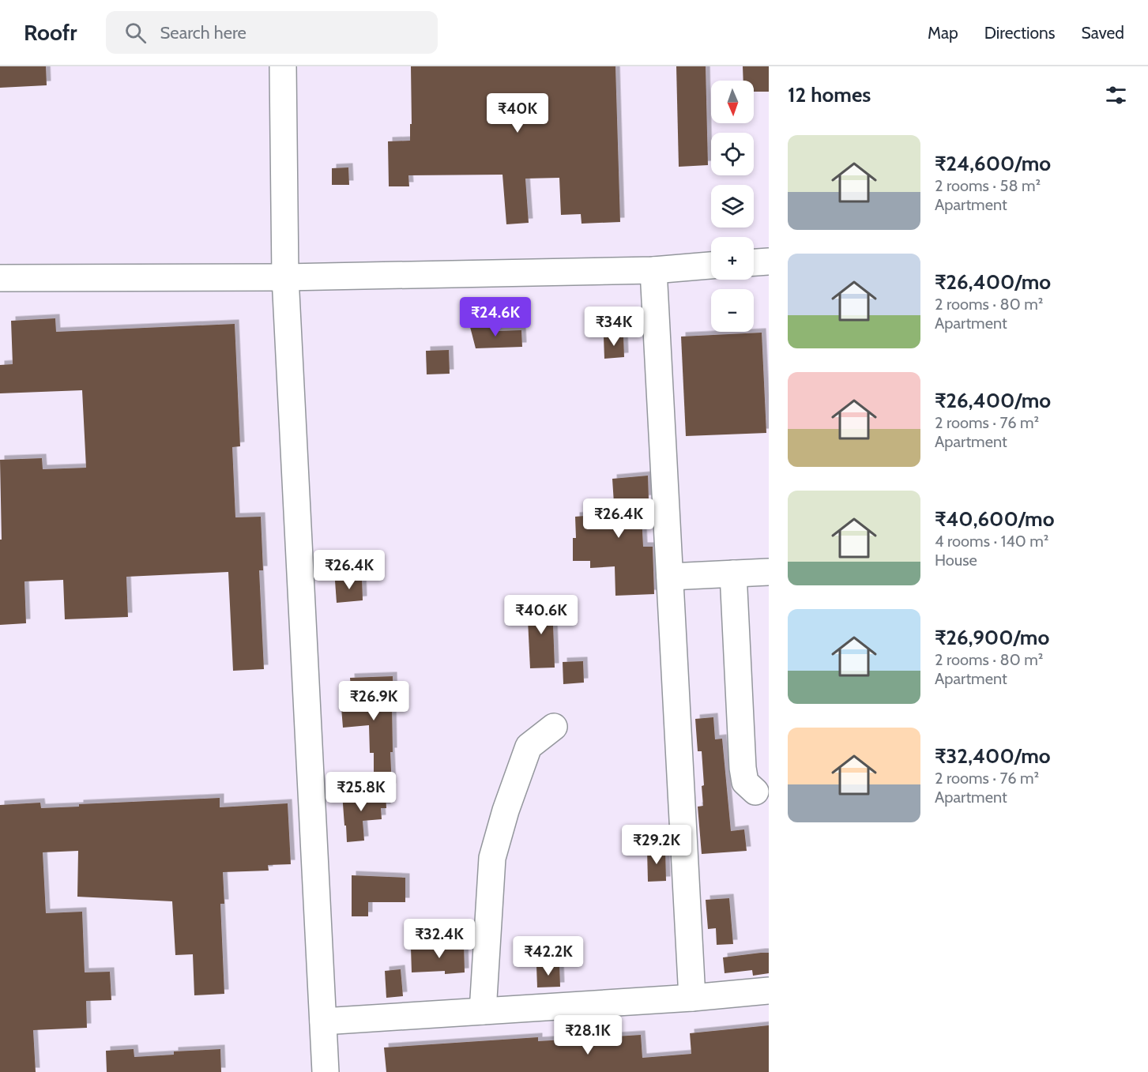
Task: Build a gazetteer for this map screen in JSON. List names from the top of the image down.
{
  "north": "bottom",
  "page": {
    "header": "Roofr",
    "search": "Search here",
    "nav": ["Map", "Directions", "Saved"],
    "heading": "12 homes",
    "map_buttons": ["+", "−"],
    "price": [
      "₹40K",
      "₹24.6K",
      "₹34K",
      "₹26.4K",
      "₹26.4K",
      "₹40.6K",
      "₹26.9K",
      "₹25.8K",
      "₹29.2K",
      "₹32.4K",
      "₹42.2K",
      "₹28.1K"
    ],
    "list": [
      {
        "name": "₹24,600/mo",
        "note": "2 rooms · 58 m² · Apartment"
      },
      {
        "name": "₹26,400/mo",
        "note": "2 rooms · 80 m² · Apartment"
      },
      {
        "name": "₹26,400/mo",
        "note": "2 rooms · 76 m² · Apartment"
      },
      {
        "name": "₹40,600/mo",
        "note": "4 rooms · 140 m² · House"
      },
      {
        "name": "₹26,900/mo",
        "note": "2 rooms · 80 m² · Apartment"
      },
      {
        "name": "₹32,400/mo",
        "note": "2 rooms · 76 m² · Apartment"
      }
    ]
  }
}
